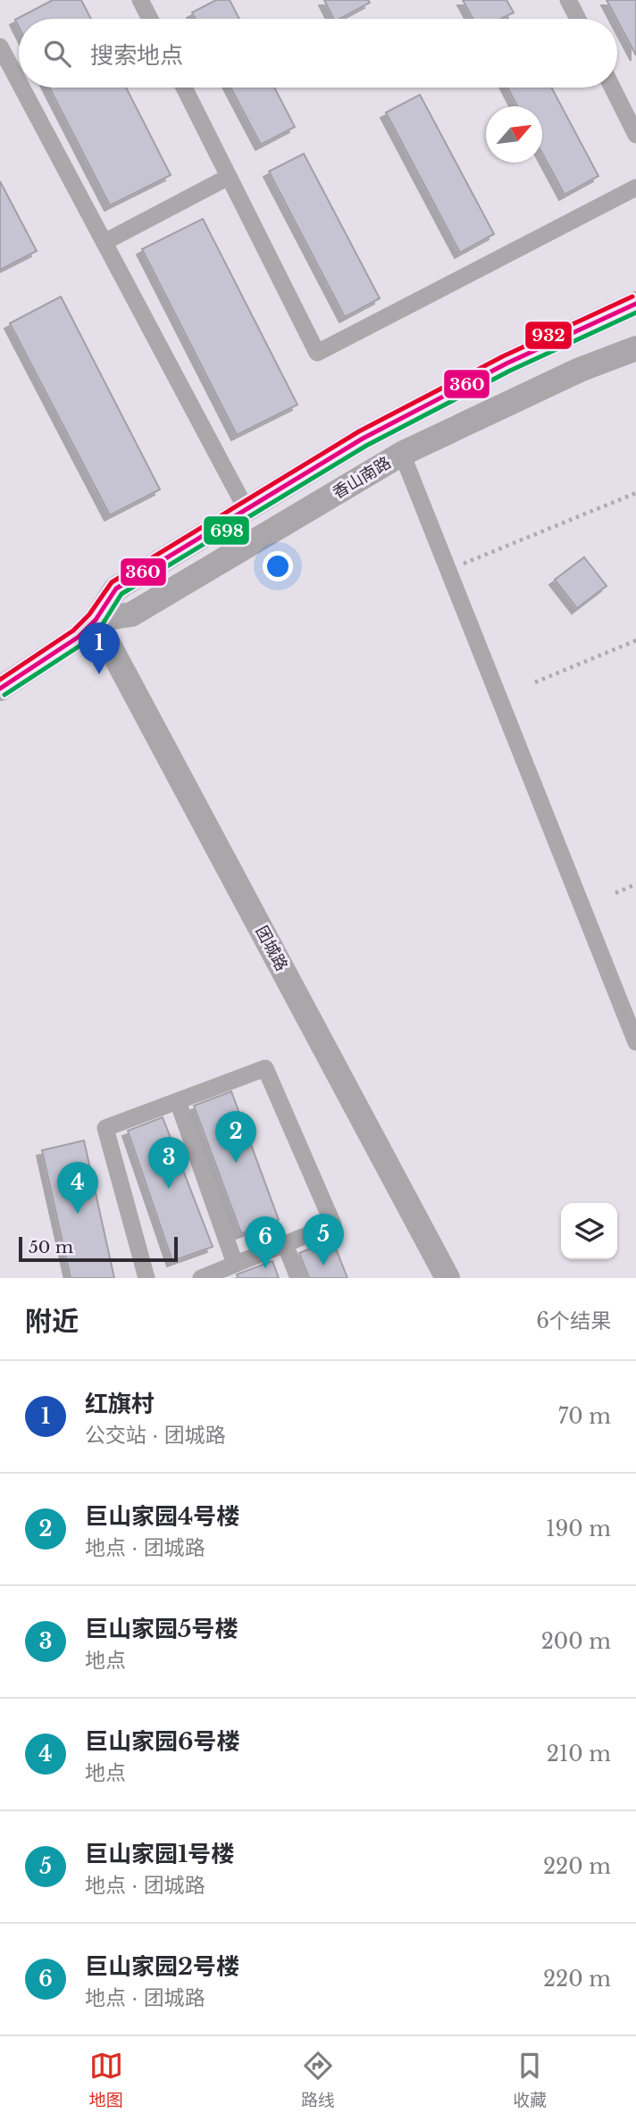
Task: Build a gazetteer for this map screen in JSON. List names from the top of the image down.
{
  "streets": {
    "street": ["香山南路", "团城路"]
  },
  "crossings": [
    ["香山南路", "团城路"]
  ],
  "lines": ["transit line 932", "transit line 360", "transit line 698"],
  "scale_bar": "50 m",
  "north": "top right",
  "page": {
    "search": "搜索地点",
    "pins": [
      "1",
      "2",
      "3",
      "4",
      "5",
      "6"
    ],
    "scale": "50 m",
    "heading": ["附近", "6个结果"],
    "list": [
      {
        "mark": "1",
        "name": "红旗村",
        "note": "公交站 · 团城路",
        "value": "70 m"
      },
      {
        "mark": "2",
        "name": "巨山家园4号楼",
        "note": "地点 · 团城路",
        "value": "190 m"
      },
      {
        "mark": "3",
        "name": "巨山家园5号楼",
        "note": "地点",
        "value": "200 m"
      },
      {
        "mark": "4",
        "name": "巨山家园6号楼",
        "note": "地点",
        "value": "210 m"
      },
      {
        "mark": "5",
        "name": "巨山家园1号楼",
        "note": "地点 · 团城路",
        "value": "220 m"
      },
      {
        "mark": "6",
        "name": "巨山家园2号楼",
        "note": "地点 · 团城路",
        "value": "220 m"
      }
    ],
    "nav": ["地图", "路线", "收藏"]
  }
}
